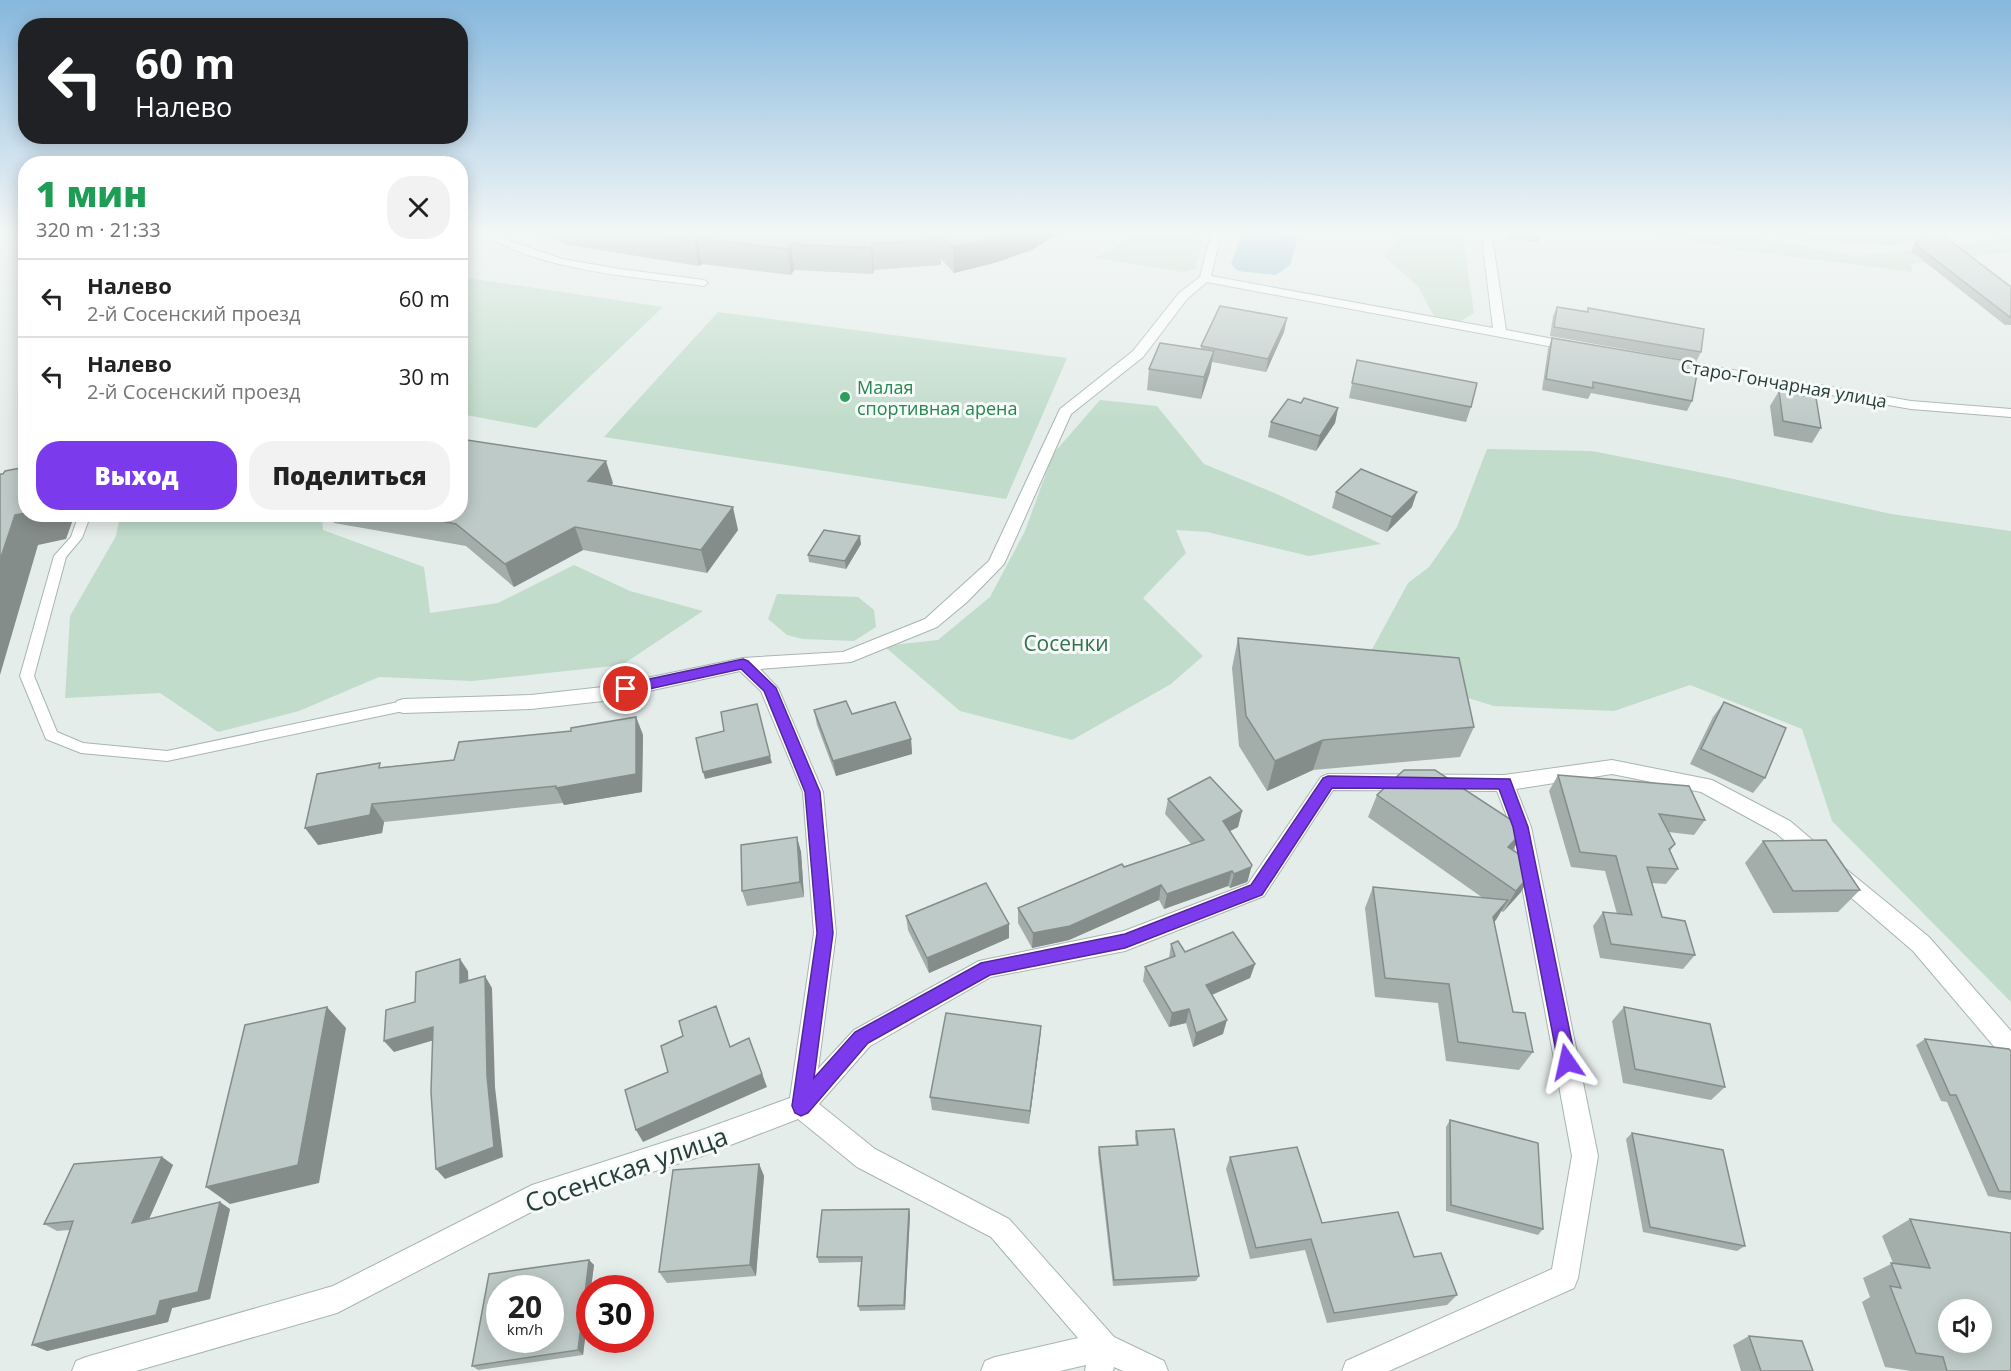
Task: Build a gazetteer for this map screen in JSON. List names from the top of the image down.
{
  "streets": {
    "street": ["Старо-Гончарная улица", "Сосенская улица"]
  },
  "parks": ["Сосенки"],
  "places": ["Малая спортивная арена"],
  "page": {
    "turn": ["60 m", "Налево"],
    "heading": ["1 мин", "320 m · 21:33"],
    "list": [
      {
        "name": "Налево",
        "note": "2-й Сосенский проезд",
        "value": "60 m"
      },
      {
        "name": "Налево",
        "note": "2-й Сосенский проезд",
        "value": "30 m"
      }
    ],
    "buttons": ["Выход", "Поделиться"],
    "speed": "20 km/h",
    "limit": "30"
  }
}
